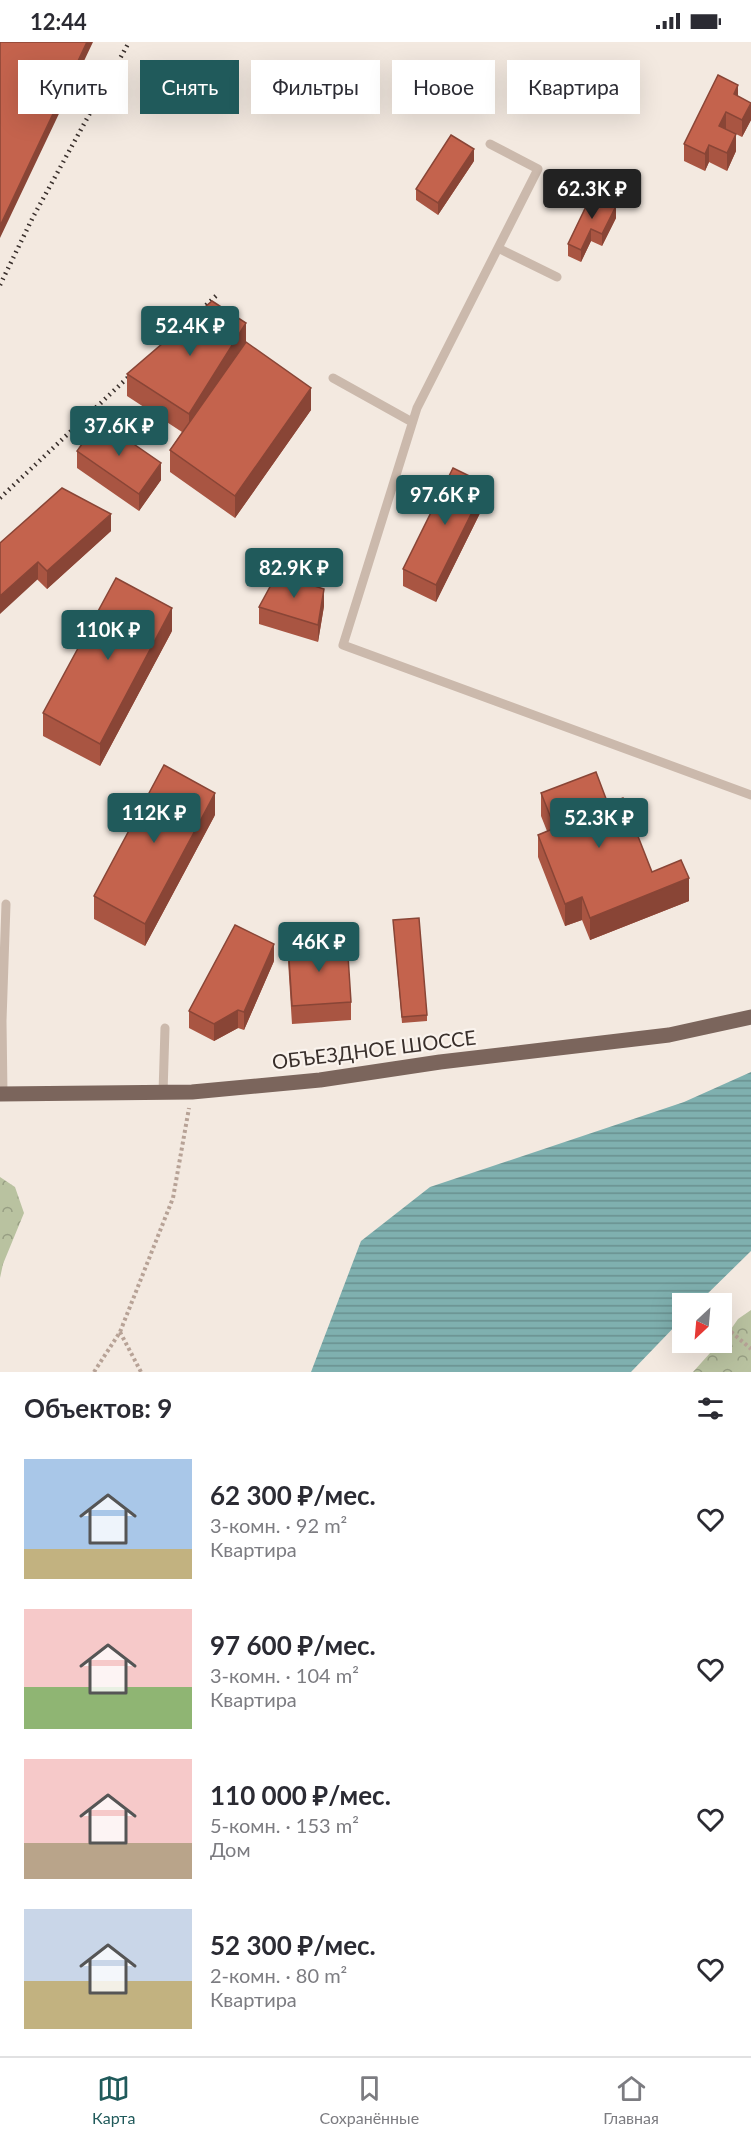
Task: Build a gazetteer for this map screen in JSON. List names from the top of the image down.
{
  "streets": {
    "main road": ["ОБЪЕЗДНОЕ ШОССЕ"]
  },
  "north": "bottom left",
  "page": {
    "status": "12:44",
    "chip": [
      "Купить",
      "Снять",
      "Фильтры",
      "Новое",
      "Квартира"
    ],
    "price": [
      "62.3K ₽",
      "52.4K ₽",
      "37.6K ₽",
      "97.6K ₽",
      "82.9K ₽",
      "110K ₽",
      "112K ₽",
      "52.3K ₽",
      "46K ₽"
    ],
    "heading": "Объектов: 9",
    "list": [
      {
        "name": "62 300 ₽/мес.",
        "note": "3-комн. · 92 m² · Квартира"
      },
      {
        "name": "97 600 ₽/мес.",
        "note": "3-комн. · 104 m² · Квартира"
      },
      {
        "name": "110 000 ₽/мес.",
        "note": "5-комн. · 153 m² · Дом"
      },
      {
        "name": "52 300 ₽/мес.",
        "note": "2-комн. · 80 m² · Квартира"
      }
    ],
    "tabs": ["Карта", "Сохранённые", "Главная"]
  }
}
